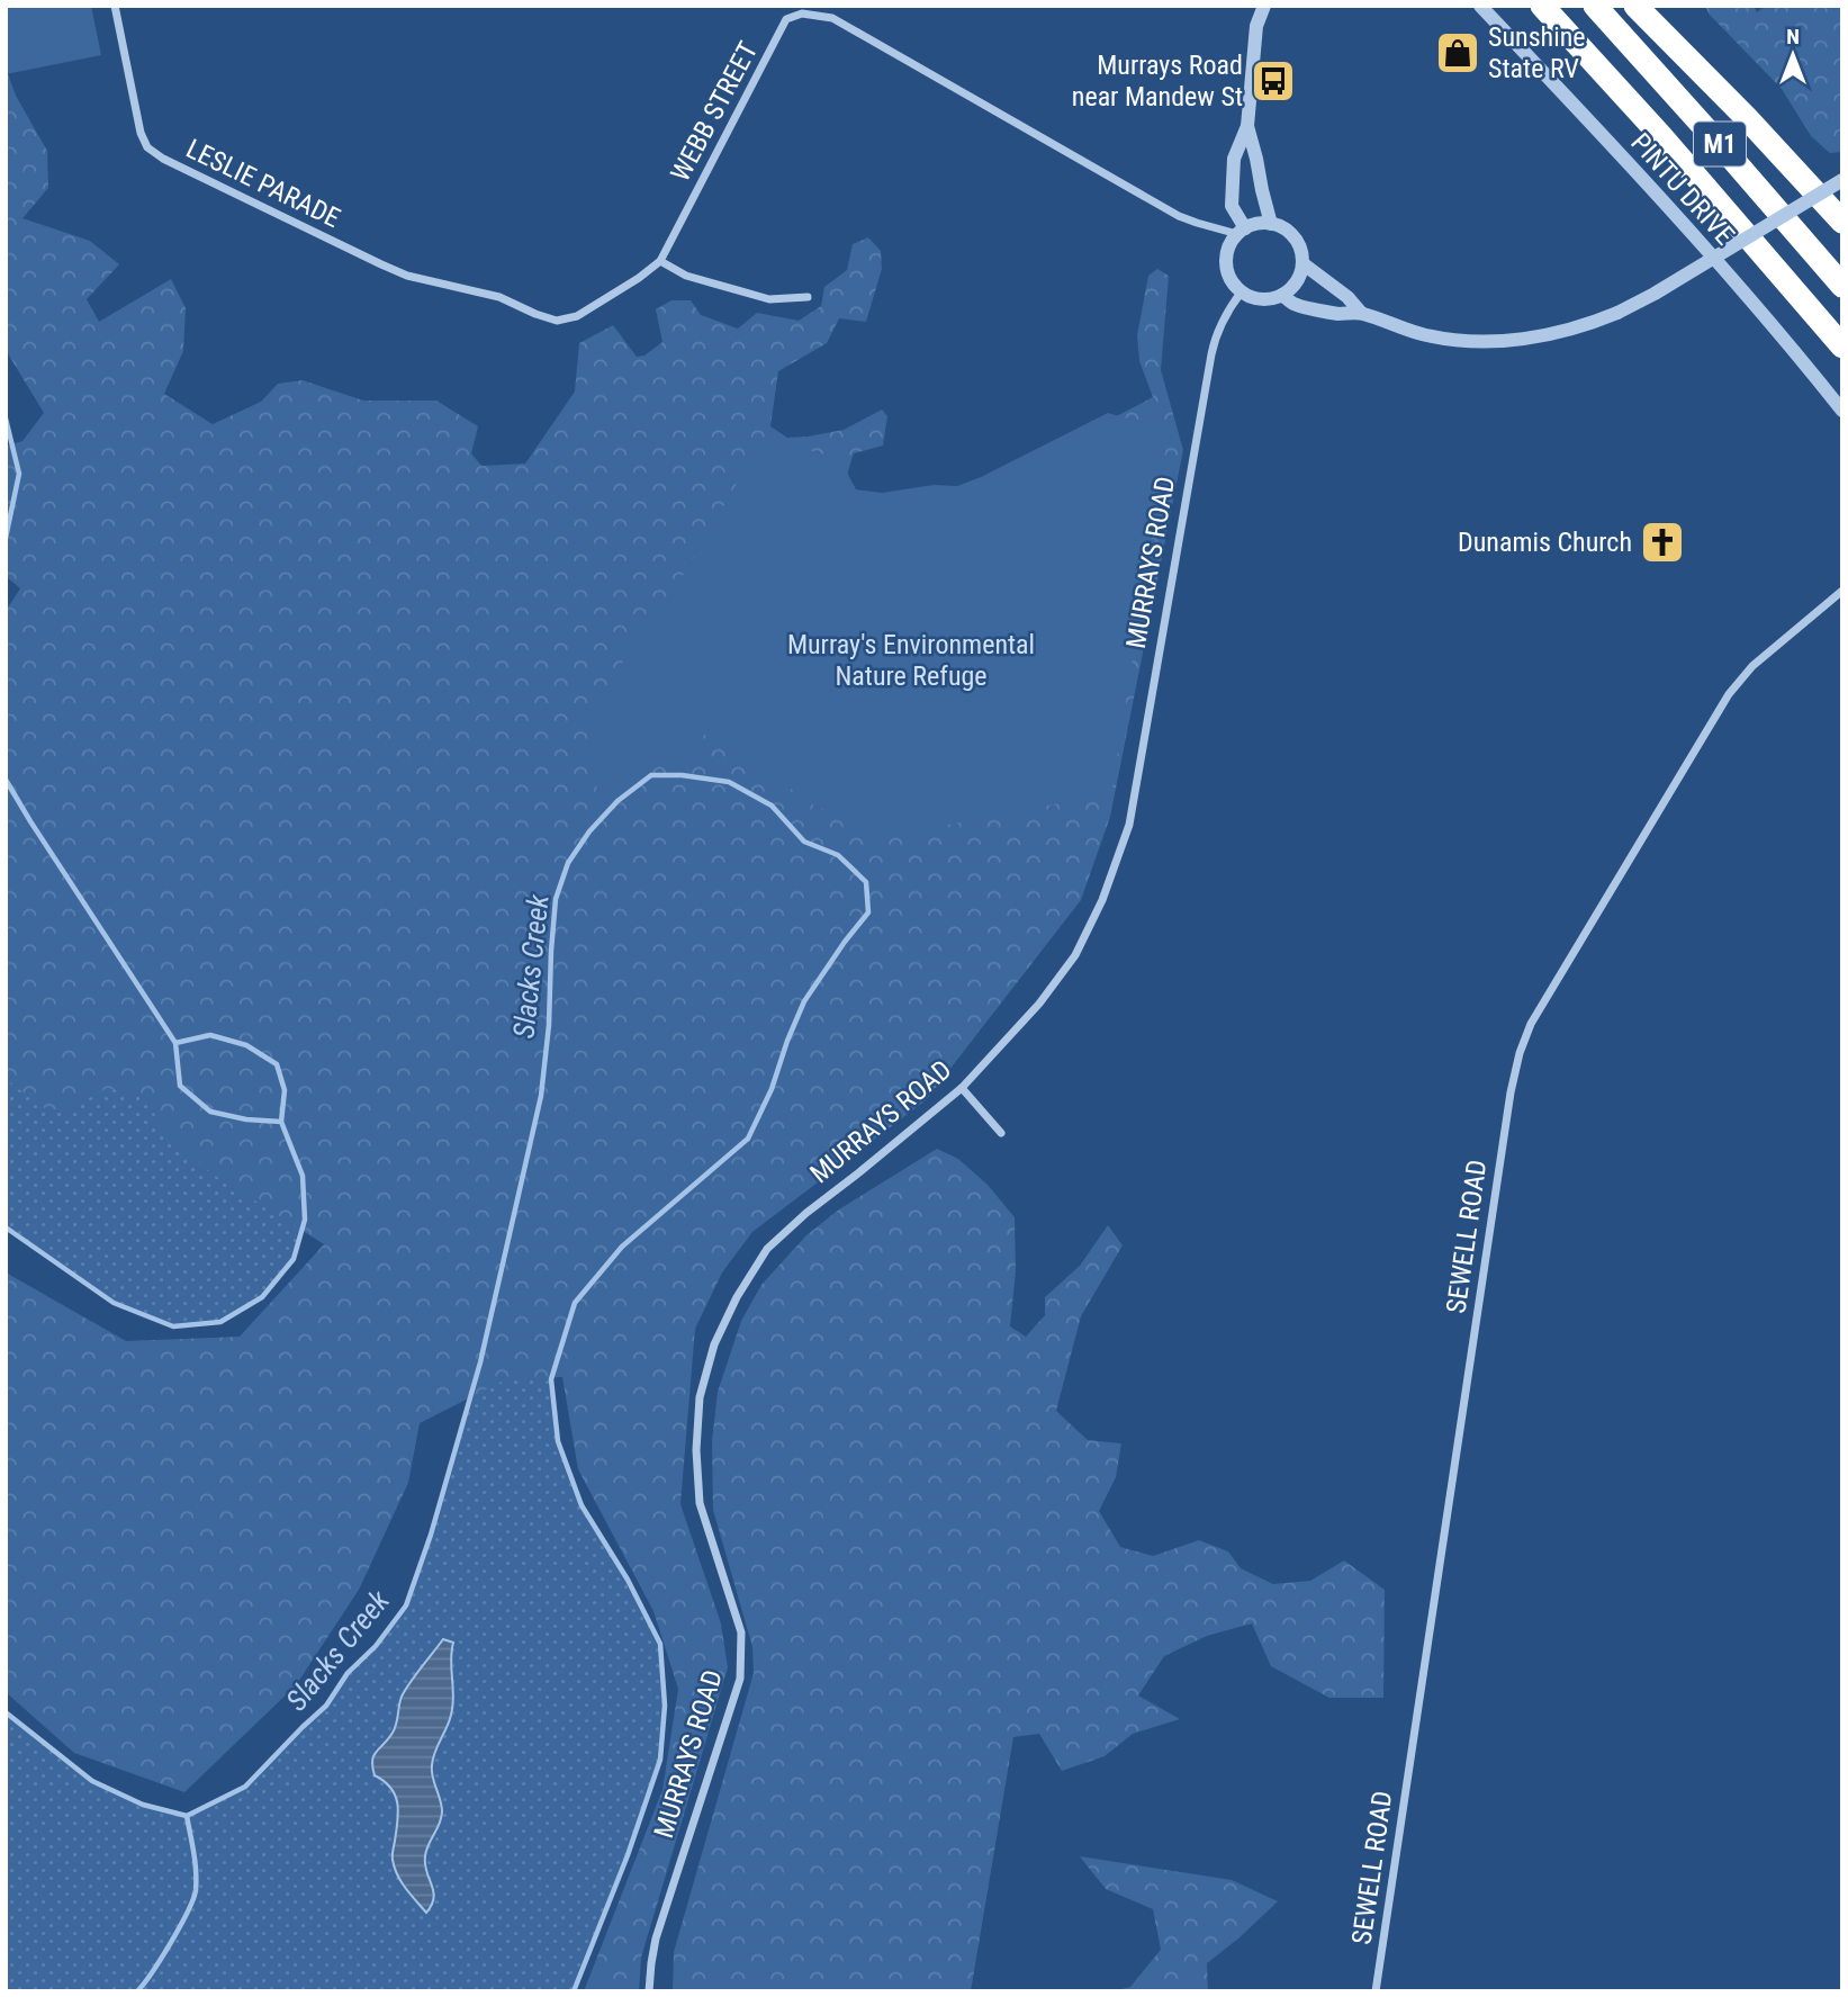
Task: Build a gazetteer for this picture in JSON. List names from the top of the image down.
{
  "streets": {
    "highway": ["M1"],
    "street": [
      "WEBB STREET",
      "LESLIE PARADE",
      "PINTU DRIVE",
      "MURRAYS ROAD",
      "SEWELL ROAD"
    ]
  },
  "crossings": [
    ["WEBB STREET", "LESLIE PARADE"],
    ["WEBB STREET", "MURRAYS ROAD"]
  ],
  "water": ["Slacks Creek"],
  "parks": ["Murray's Environmental Nature Refuge"],
  "places": {
    "shop": ["Sunshine State RV"],
    "bus stop": ["Murrays Road near Mandew St"],
    "church": ["Dunamis Church"]
  },
  "north": "top"
}
